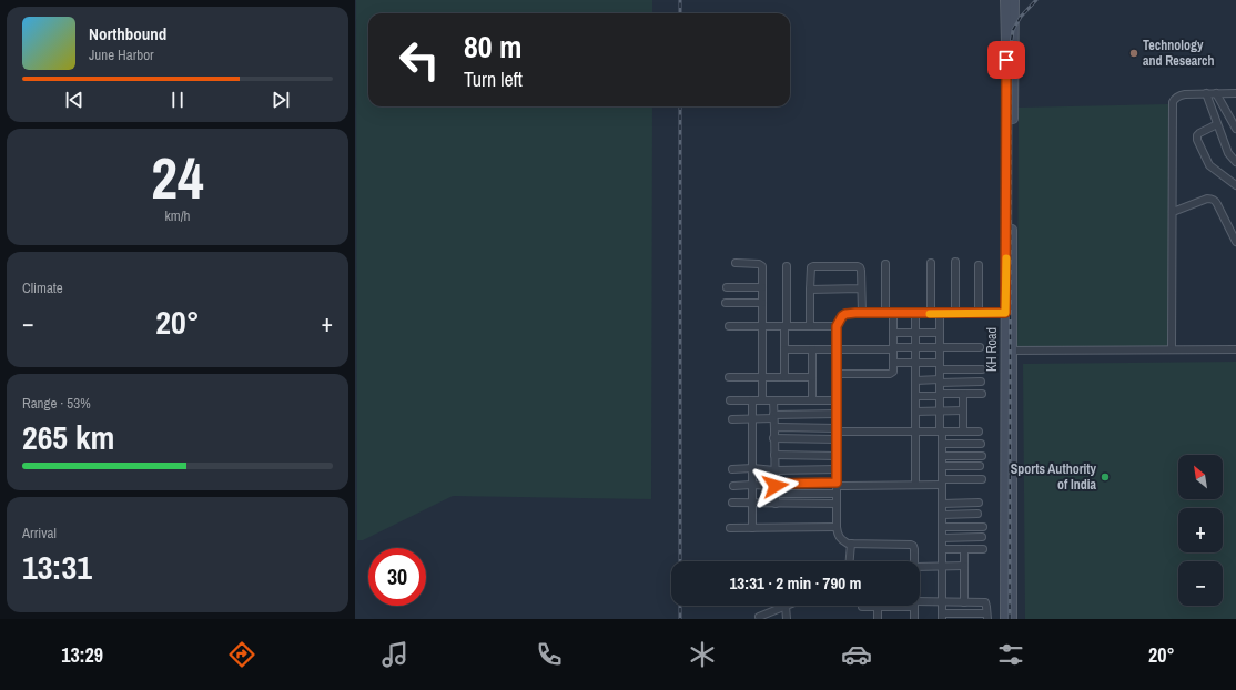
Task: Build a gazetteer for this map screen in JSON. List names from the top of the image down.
{
  "streets": {
    "main road": ["KH Road"]
  },
  "places": ["Technology and Research", "Sports Authority of India"],
  "north": "top left",
  "page": {
    "turn": ["80 m", "Turn left"],
    "song": ["Northbound", "June Harbor"],
    "tile": [
      ["24", "km/h"],
      "Climate",
      ["Range · 53%", "265 km"],
      ["Arrival", "13:31"]
    ],
    "heat": ["−", "20°", "+"],
    "map_buttons": ["+", "−"],
    "limit": "30",
    "trip": "13:31 · 2 min · 790 m",
    "tabs": ["13:29", "20°"]
  }
}
